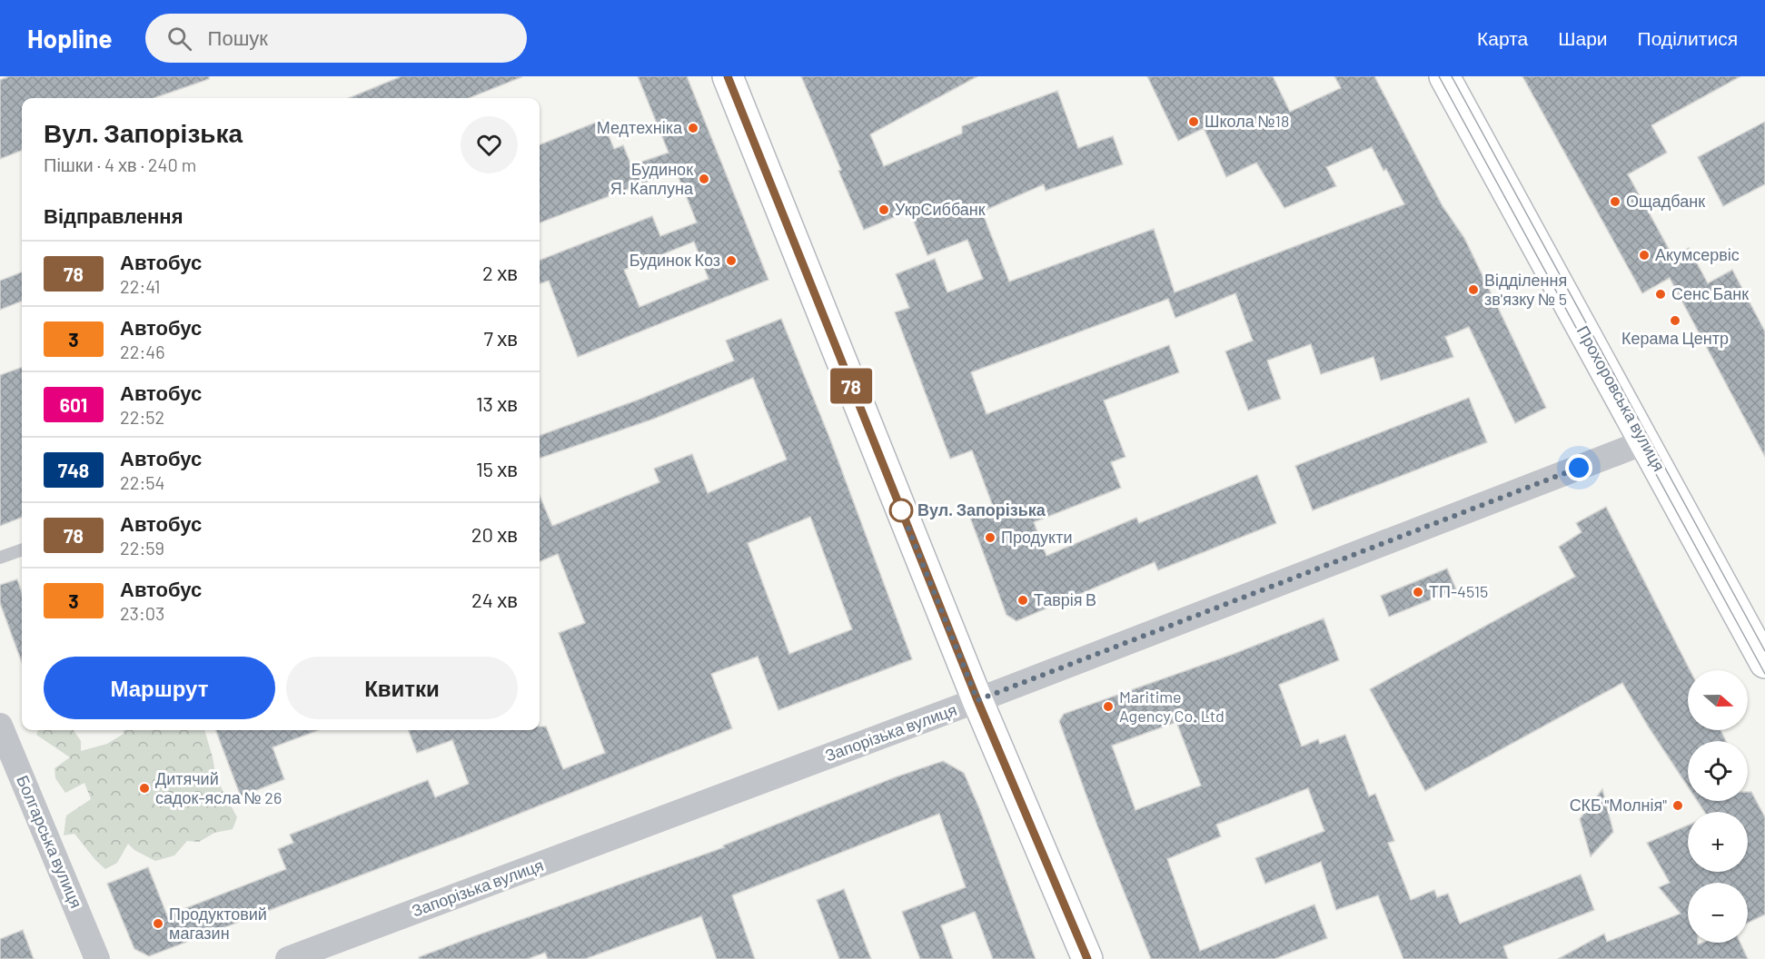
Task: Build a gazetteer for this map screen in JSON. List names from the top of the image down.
{
  "streets": {
    "main road": ["Прохоровська вулиця"],
    "street": ["Запорізька вулиця", "Болгарська вулиця"]
  },
  "crossings": [
    ["Прохоровська вулиця", "Запорізька вулиця"]
  ],
  "places": [
    "Школа №18",
    "Медтехніка",
    "Будинок Я. Каплуна",
    "Ощадбанк",
    "УкрСиббанк",
    "Акумсервіс",
    "Будинок Коз",
    "Відділення зв'язку № 5",
    "Сенс Банк",
    "Керама Центр",
    "Вул. Запорізька",
    "Продукти",
    "ТП-4515",
    "Таврія В",
    "Maritime Agency Co. Ltd",
    "Дитячий садок-ясла № 26",
    "СКБ \"Молнія\"",
    "Продуктовий магазин"
  ],
  "lines": ["bus line 78"],
  "north": "right",
  "page": {
    "header": "Hopline",
    "search": "Пошук",
    "nav": ["Карта", "Шари", "Поділитися"],
    "on_map": "78",
    "heading": [
      ["Вул. Запорізька", "Пішки · 4 хв · 240 m"],
      "Відправлення"
    ],
    "list": [
      {
        "mark": "78",
        "name": "Автобус",
        "note": "22:41",
        "value": "2 хв"
      },
      {
        "mark": "3",
        "name": "Автобус",
        "note": "22:46",
        "value": "7 хв"
      },
      {
        "mark": "601",
        "name": "Автобус",
        "note": "22:52",
        "value": "13 хв"
      },
      {
        "mark": "748",
        "name": "Автобус",
        "note": "22:54",
        "value": "15 хв"
      },
      {
        "mark": "78",
        "name": "Автобус",
        "note": "22:59",
        "value": "20 хв"
      },
      {
        "mark": "3",
        "name": "Автобус",
        "note": "23:03",
        "value": "24 хв"
      }
    ],
    "buttons": ["Маршрут", "Квитки"],
    "map_buttons": ["+", "−"]
  }
}
